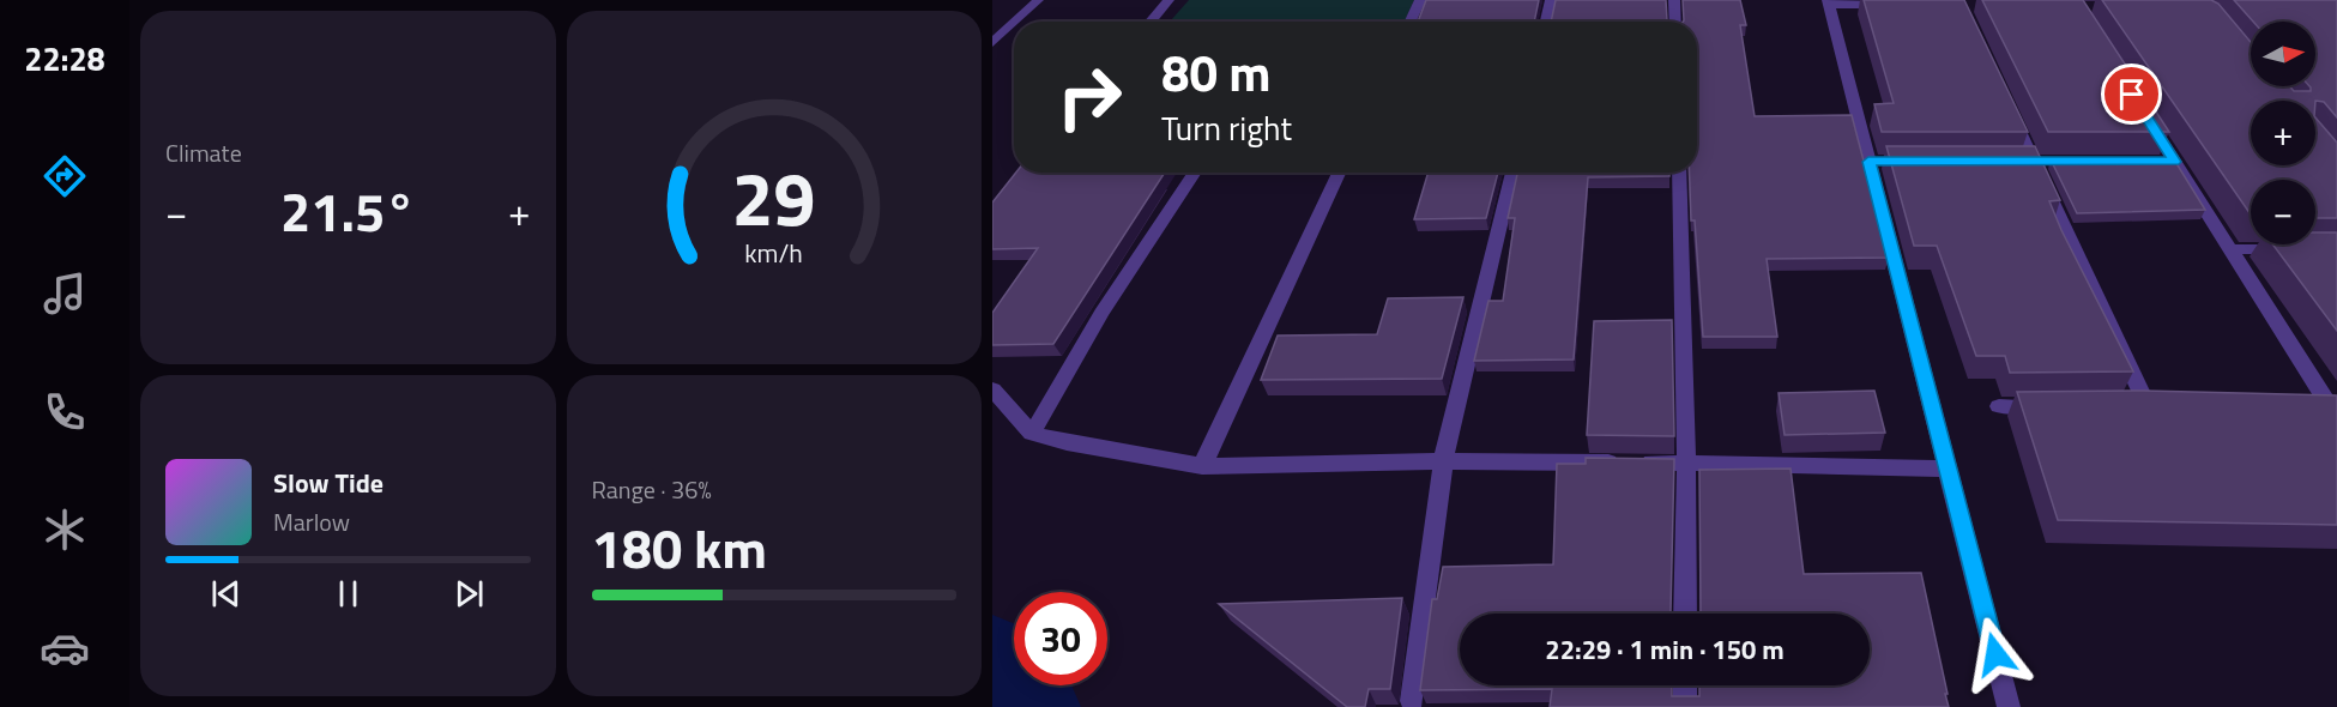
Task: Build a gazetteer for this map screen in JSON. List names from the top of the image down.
{
  "north": "right",
  "page": {
    "tabs": "22:28",
    "tile": [
      "Climate",
      ["Range · 36%", "180 km"]
    ],
    "map_buttons": ["+", "−"],
    "turn": ["80 m", "Turn right"],
    "heat": ["−", "21.5°", "+"],
    "song": ["Slow Tide", "Marlow"],
    "limit": "30",
    "trip": "22:29 · 1 min · 150 m",
    "gauge": ["29", "km/h"]
  }
}
